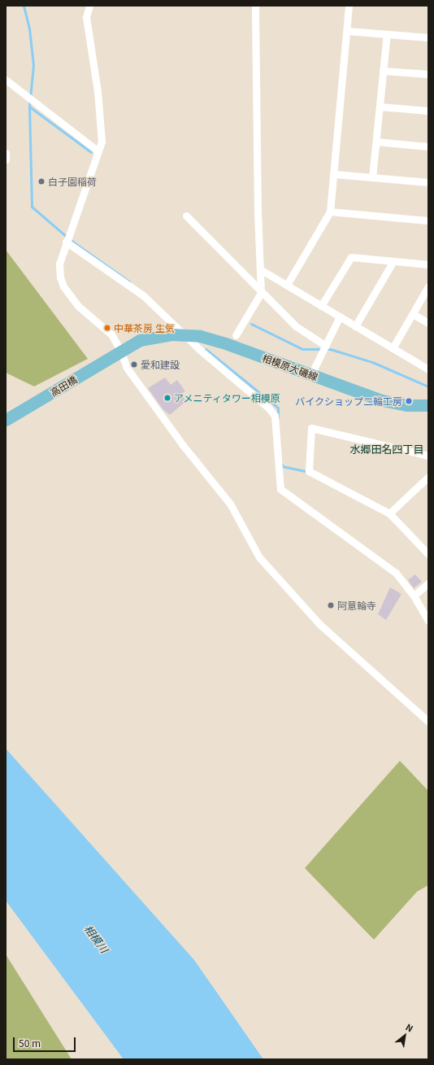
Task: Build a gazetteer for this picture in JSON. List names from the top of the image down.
{
  "streets": {
    "main road": ["相模原大磯線", "高田橋"]
  },
  "crossings": [
    ["相模原大磯線", "高田橋"]
  ],
  "districts": ["水郷田名四丁目"],
  "water": ["相模川"],
  "places": [
    "白子園稲荷",
    "中華茶房 生気",
    "愛和建設",
    "アメニティタワー相模原",
    "バイクショップ二輪工房",
    "阿意輪寺"
  ],
  "scale_bar": "50 m",
  "north": "top right"
}
